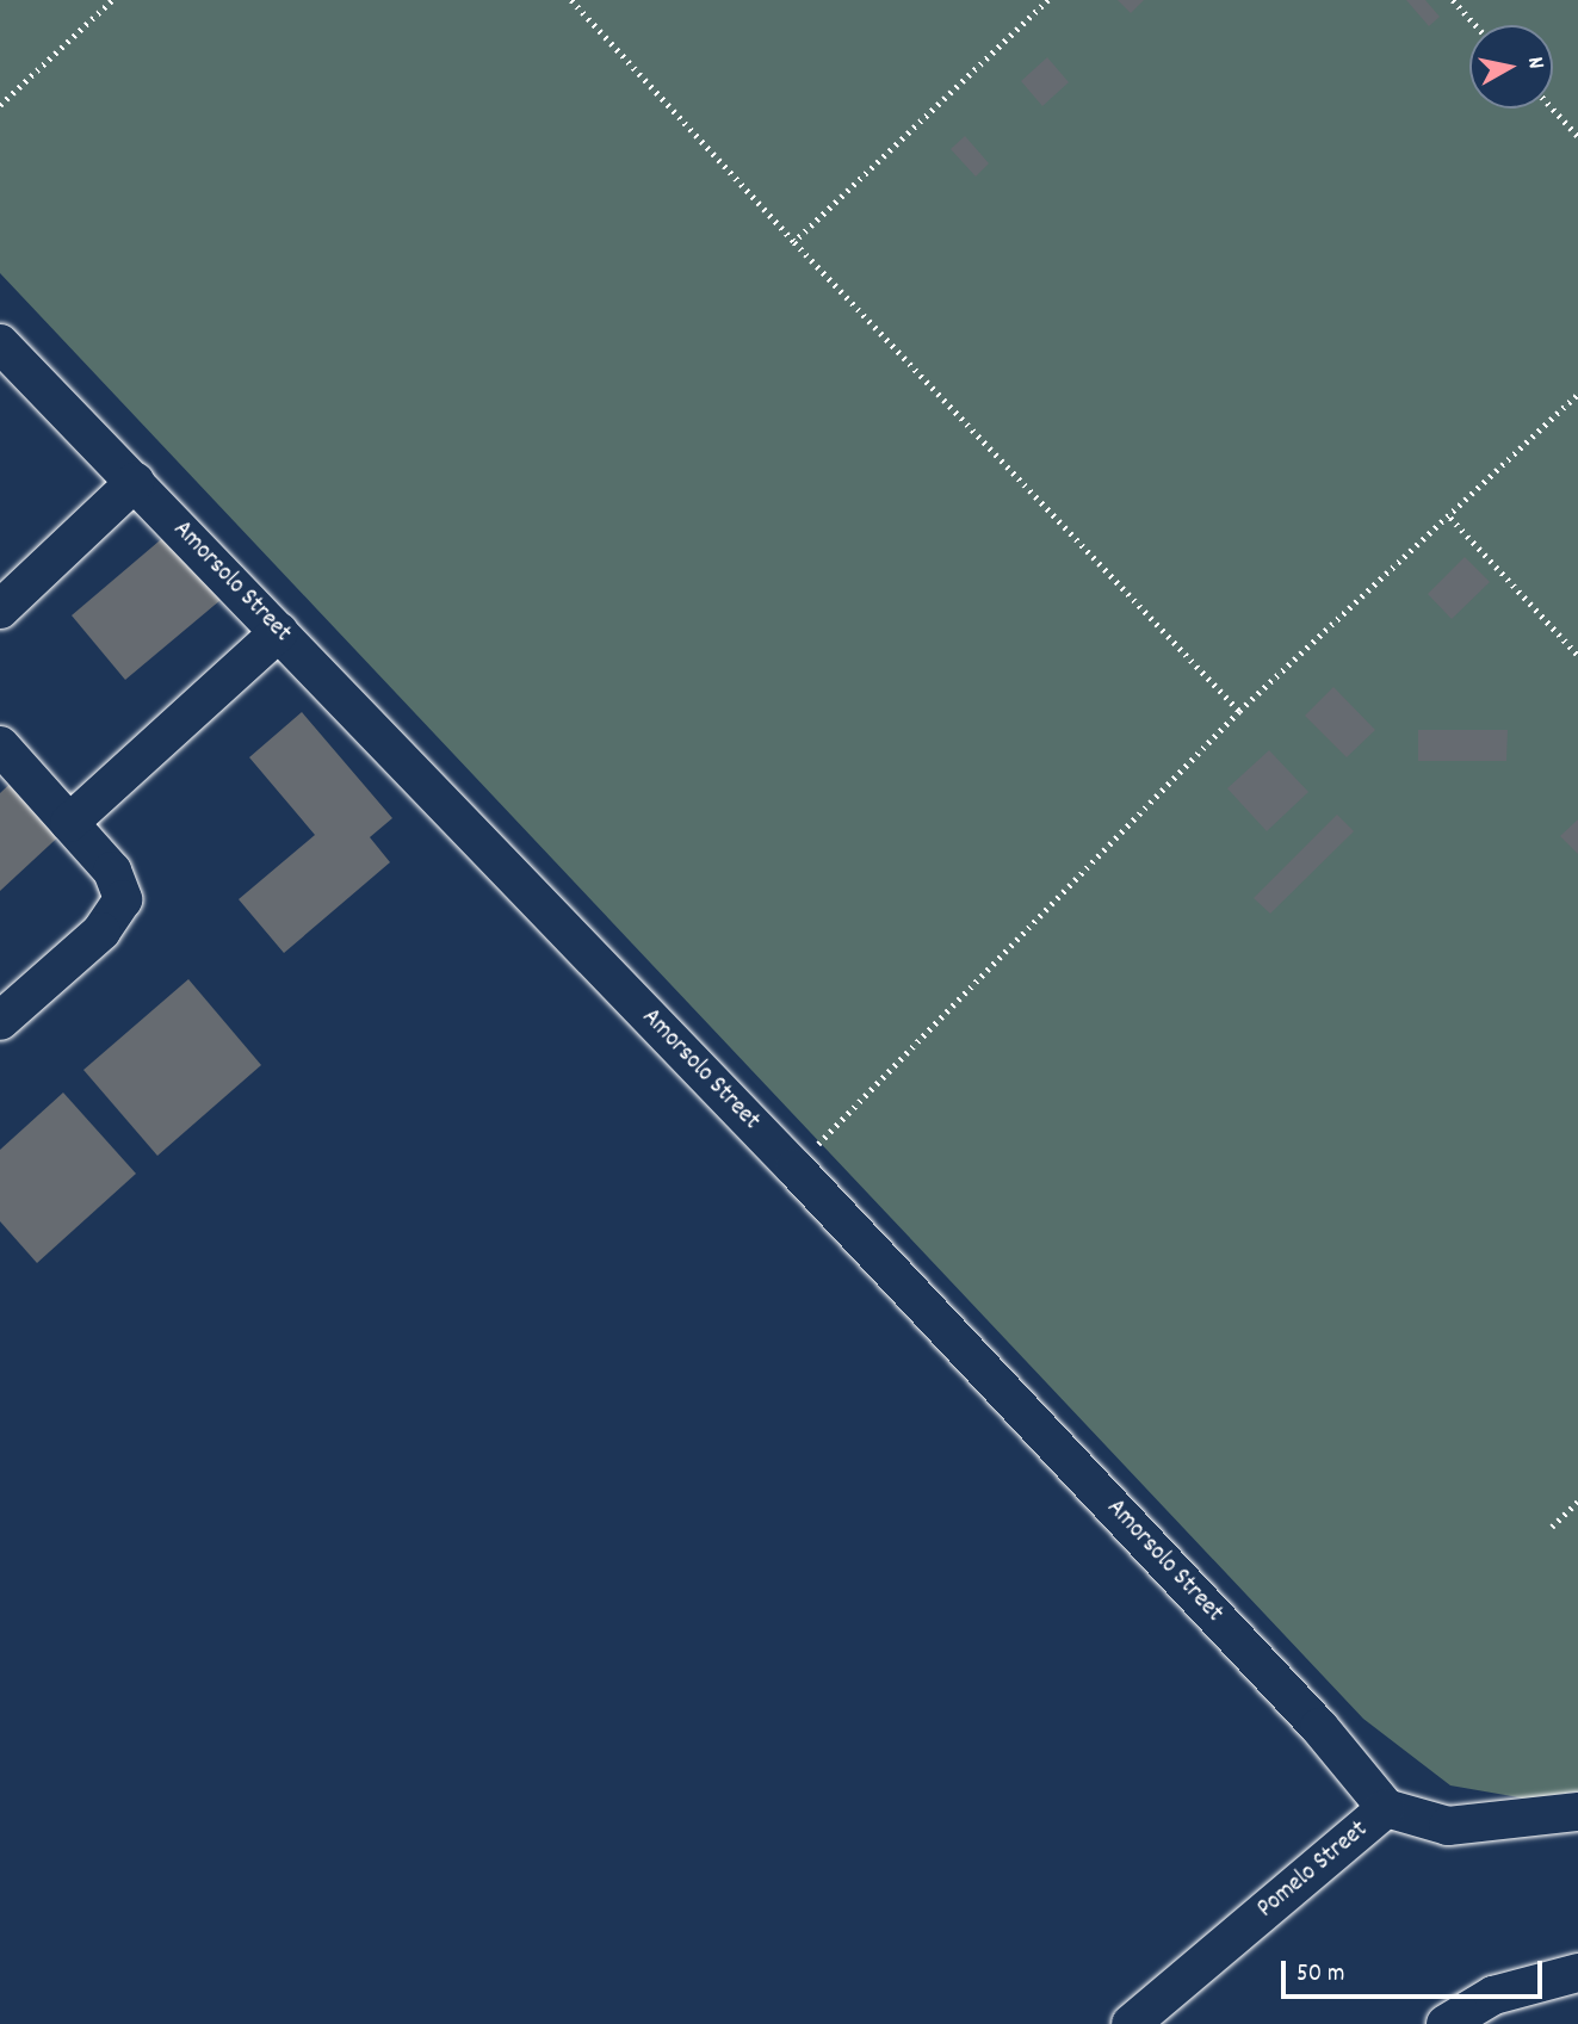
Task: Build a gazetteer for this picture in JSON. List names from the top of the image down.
{
  "streets": {
    "street": ["Amorsolo Street", "Pomelo Street"]
  },
  "crossings": [
    ["Amorsolo Street", "Pomelo Street"]
  ],
  "scale_bar": "50 m",
  "north": "right"
}
